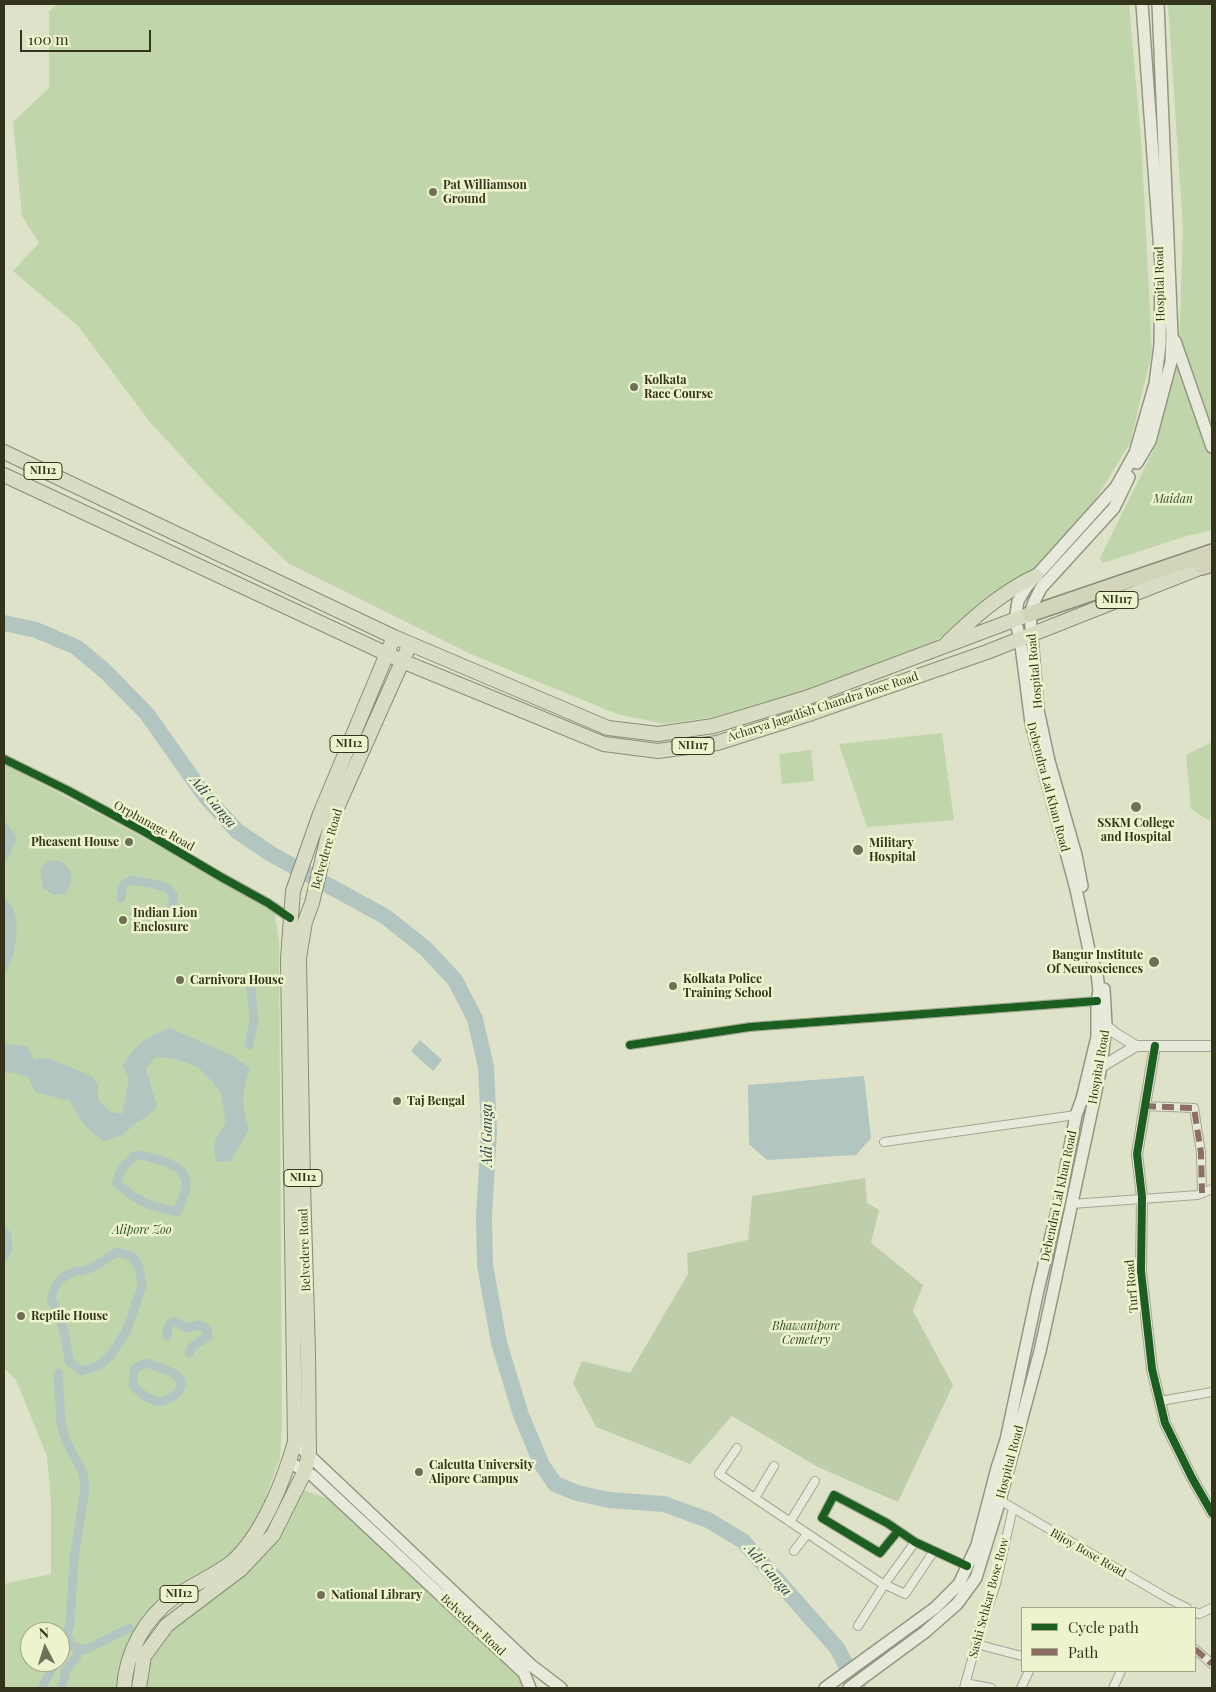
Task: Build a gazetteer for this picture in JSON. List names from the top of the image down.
{
  "streets": {
    "highway": [
      "NH12",
      "NH117",
      "Acharya Jagadish Chandra Bose Road",
      "Belvedere Road"
    ],
    "main road": ["Hospital Road", "Debendra Lal Khan Road"],
    "street": [
      "Orphanage Road",
      "Turf Road",
      "Bijoy Bose Road",
      "Sashi Sehkar Bose Row"
    ]
  },
  "crossings": [
    ["Hospital Road", "Acharya Jagadish Chandra Bose Road"],
    ["Hospital Road", "Debendra Lal Khan Road"],
    ["Hospital Road", "Bijoy Bose Road"],
    ["NH12", "Acharya Jagadish Chandra Bose Road"],
    ["NH12", "Belvedere Road"],
    ["Acharya Jagadish Chandra Bose Road", "Debendra Lal Khan Road"],
    ["Acharya Jagadish Chandra Bose Road", "Belvedere Road"],
    ["Debendra Lal Khan Road", "Bijoy Bose Road"],
    ["Orphanage Road", "Belvedere Road"],
    ["Bijoy Bose Road", "Sashi Sehkar Bose Row"]
  ],
  "water": ["Adi Ganga"],
  "parks": ["Maidan", "Alipore Zoo", "Bhawanipore Cemetery"],
  "places": [
    "Pat Williamson Ground",
    "Kolkata Race Course",
    "SSKM College and Hospital",
    "Pheasent House",
    "Military Hospital",
    "Indian Lion Enclosure",
    "Bangur Institute Of Neurosciences",
    "Carnivora House",
    "Kolkata Police Training School",
    "Taj Bengal",
    "Reptile House",
    "Calcutta University Alipore Campus",
    "National Library"
  ],
  "legend": ["Cycle path", "Path"],
  "scale_bar": "100 m",
  "north": "top"
}
